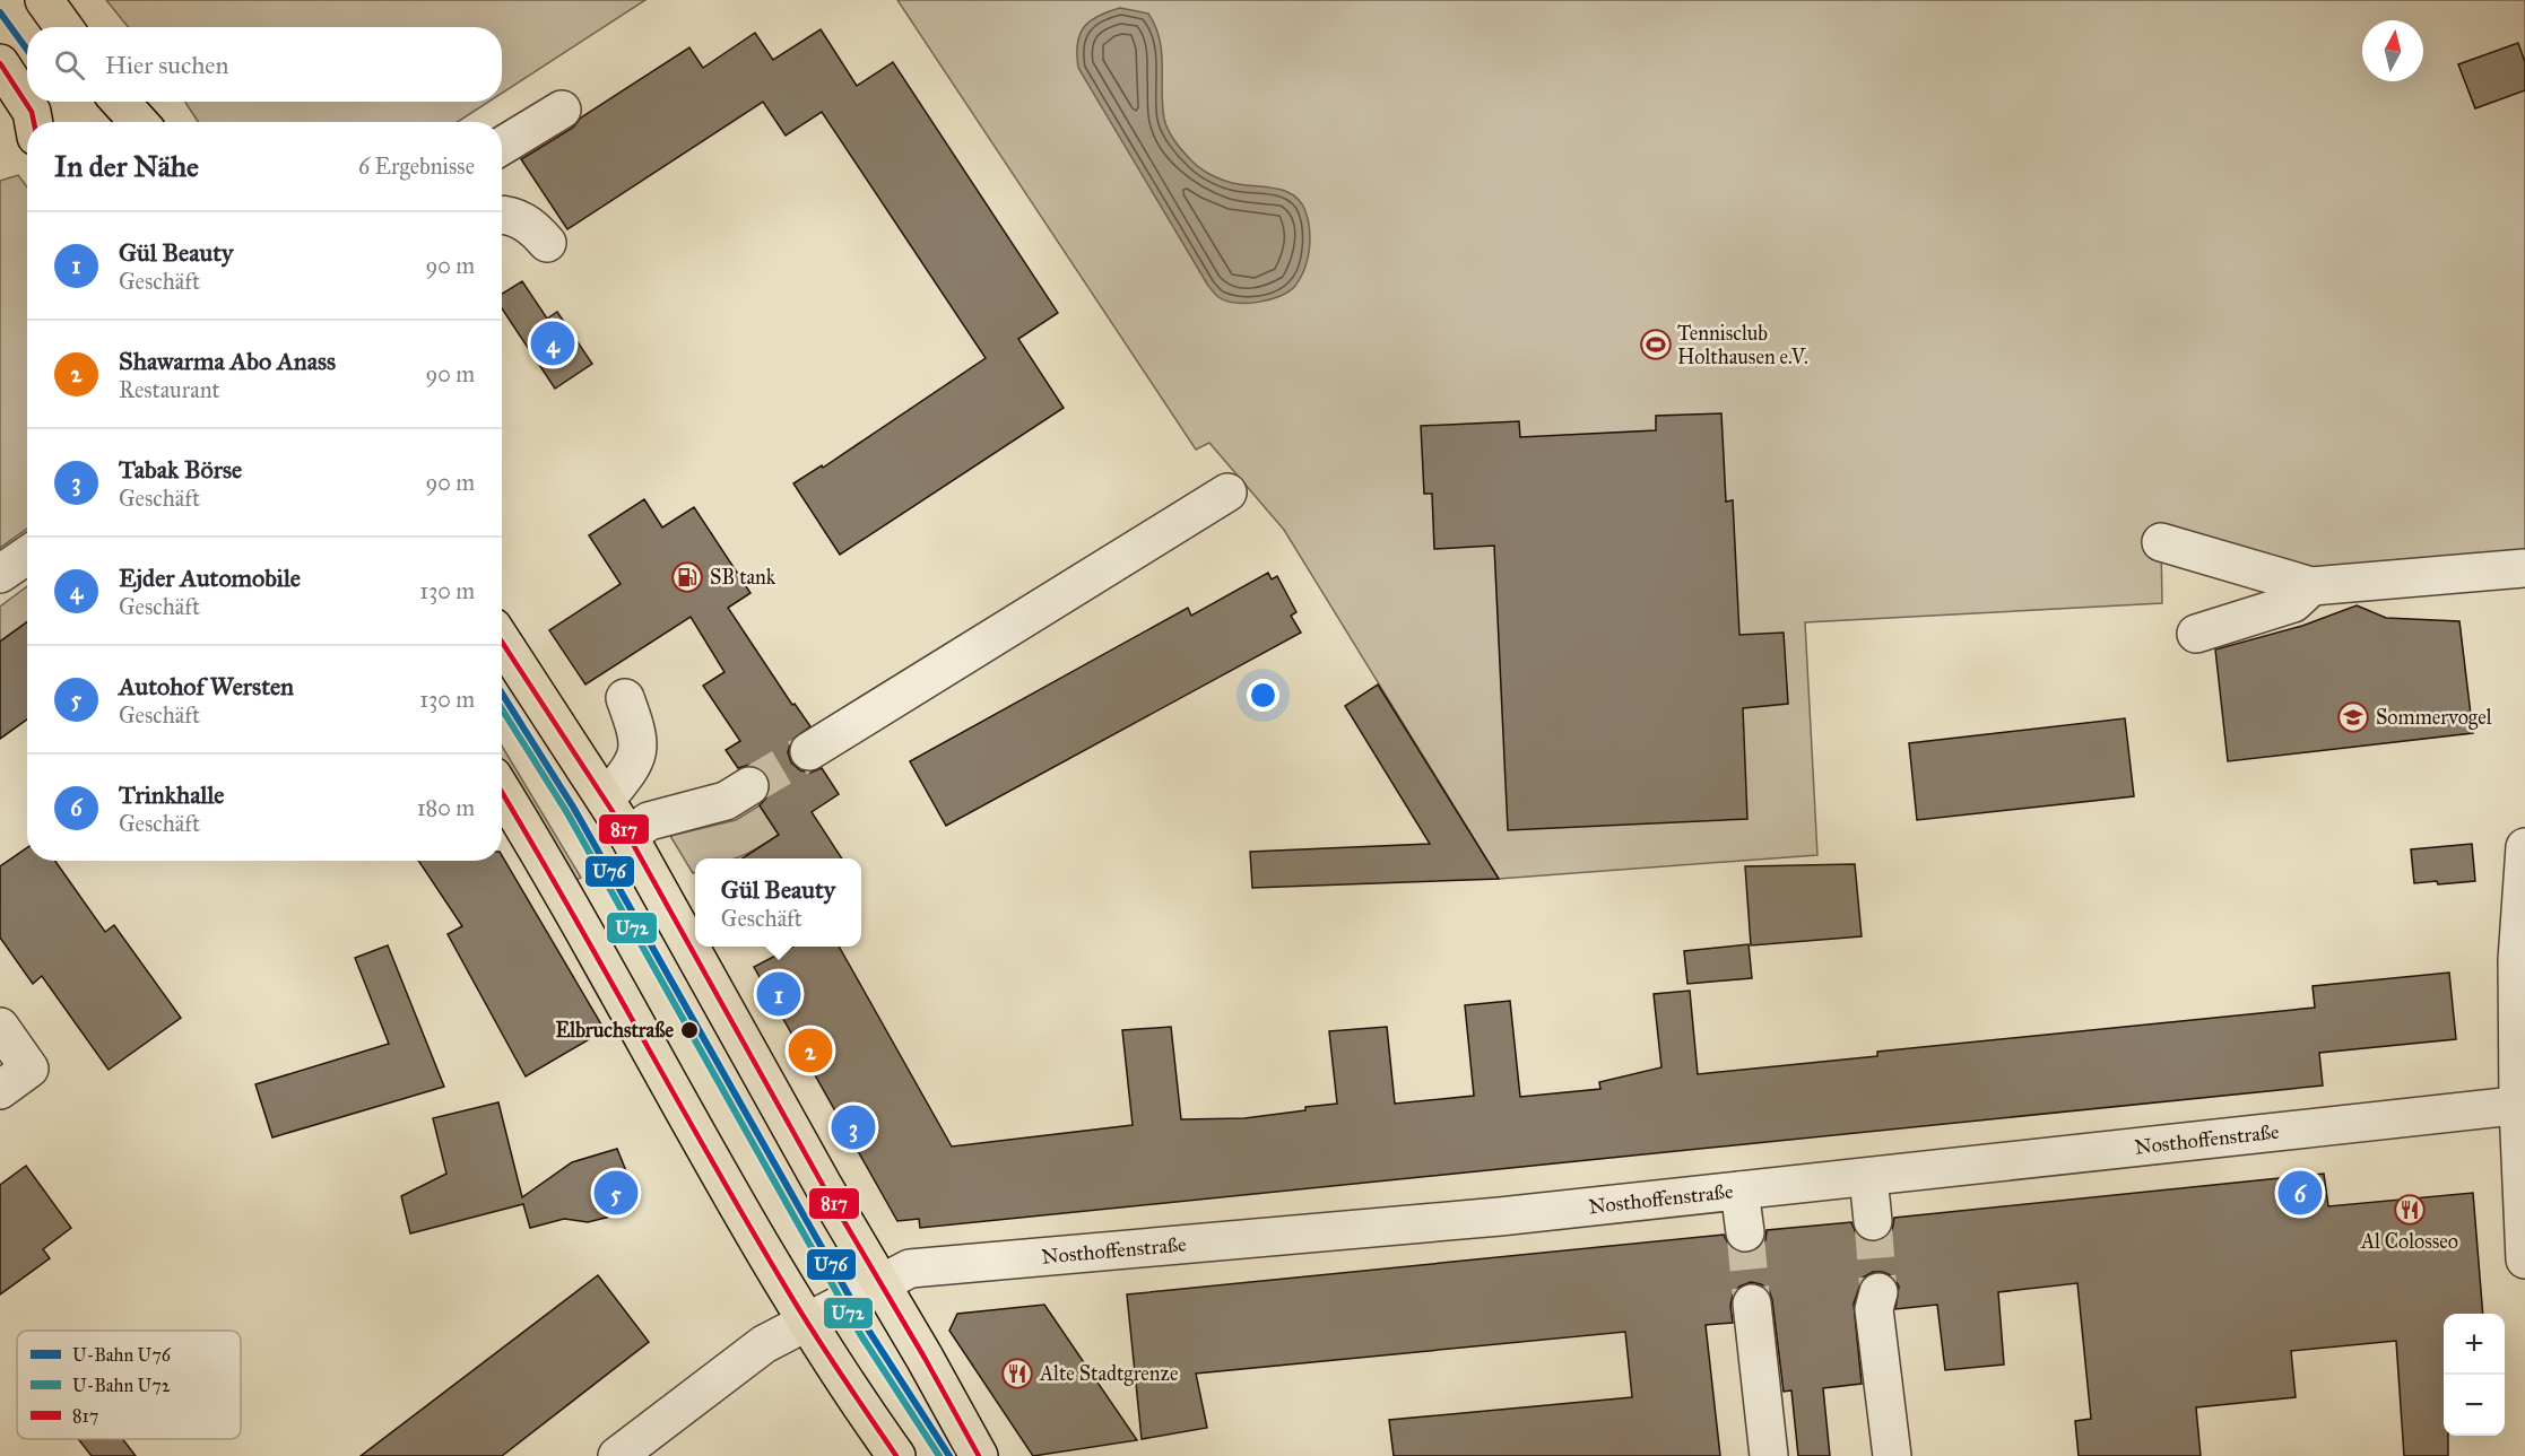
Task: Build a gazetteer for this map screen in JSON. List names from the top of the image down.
{
  "streets": {
    "street": ["Nosthoffenstraße"]
  },
  "places": {
    "sports": ["Tennisclub Holthausen e.V."],
    "fuel station": ["SB tank"],
    "school or university": ["Sommervogel"],
    "other": ["Elbruchstraße"],
    "restaurant": ["Al Colosseo", "Alte Stadtgrenze"]
  },
  "lines": ["metro line U76", "transit line 817", "metro line U72"],
  "legend": ["U-Bahn U76", "U-Bahn U72", "817"],
  "north": "top",
  "page": {
    "search": "Hier suchen",
    "heading": ["In der Nähe", "6 Ergebnisse"],
    "list": [
      {
        "mark": "1",
        "name": "Gül Beauty",
        "note": "Geschäft",
        "value": "90 m"
      },
      {
        "mark": "2",
        "name": "Shawarma Abo Anass",
        "note": "Restaurant",
        "value": "90 m"
      },
      {
        "mark": "3",
        "name": "Tabak Börse",
        "note": "Geschäft",
        "value": "90 m"
      },
      {
        "mark": "4",
        "name": "Ejder Automobile",
        "note": "Geschäft",
        "value": "130 m"
      },
      {
        "mark": "5",
        "name": "Autohof Wersten",
        "note": "Geschäft",
        "value": "130 m"
      },
      {
        "mark": "6",
        "name": "Trinkhalle",
        "note": "Geschäft",
        "value": "180 m"
      }
    ],
    "pins": [
      "4",
      "1",
      "2",
      "3",
      "5",
      "6"
    ],
    "popup": ["Gül Beauty", "Geschäft"],
    "map_buttons": ["+", "−"]
  }
}
